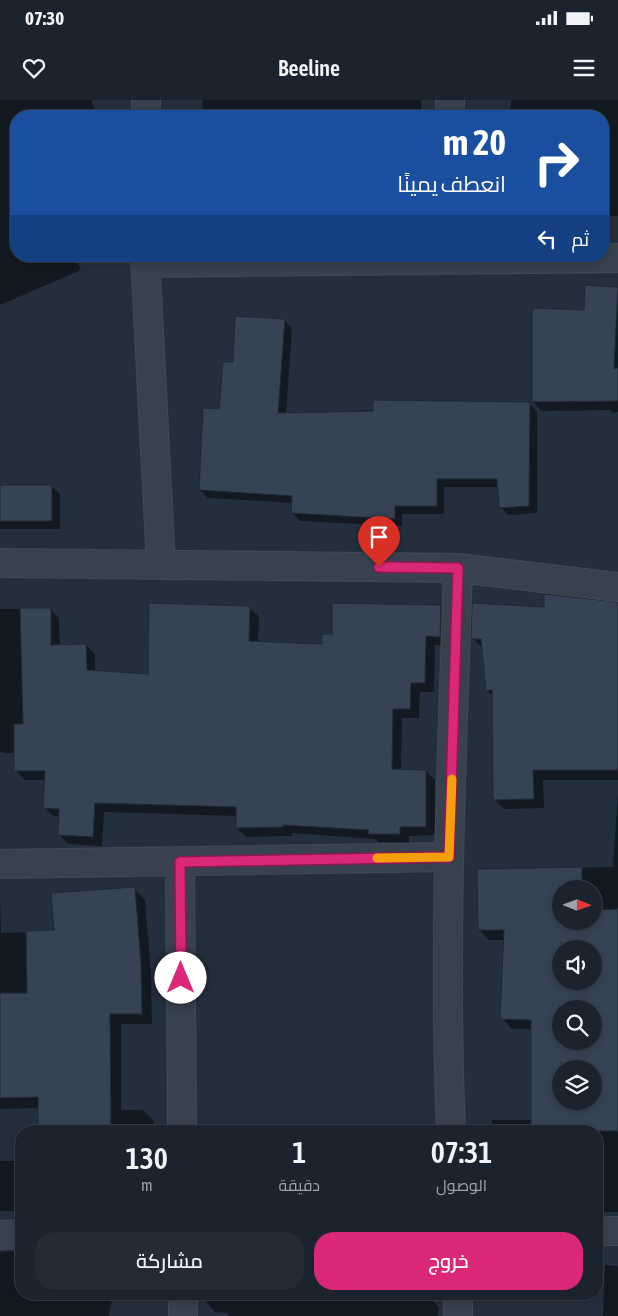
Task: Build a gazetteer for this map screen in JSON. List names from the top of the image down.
{
  "north": "right",
  "page": {
    "status": "07:30",
    "header": "Beeline",
    "turn": ["20 m", "انعطف يمينًا"],
    "then": "ثم",
    "eta": [
      "07:31",
      "الوصول",
      "1",
      "دقيقة",
      "130",
      "m"
    ],
    "buttons": ["خروج", "مشاركة"]
  }
}
